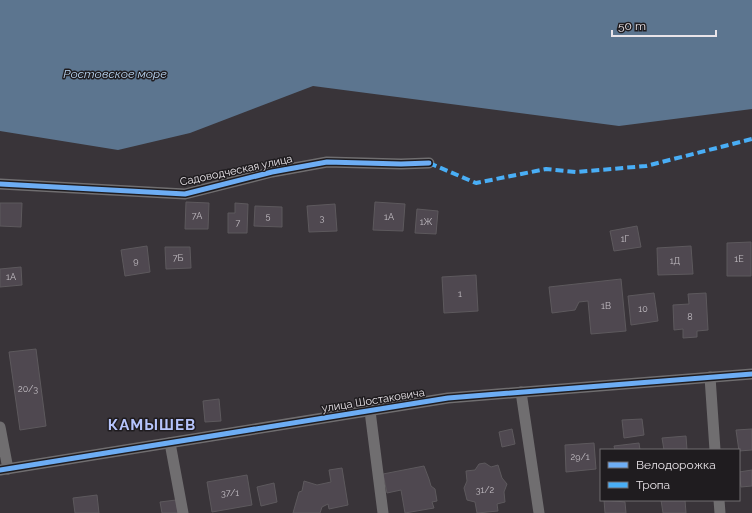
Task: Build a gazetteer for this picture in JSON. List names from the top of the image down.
{
  "streets": {
    "street": ["Садоводческая улица", "улица Шостаковича"]
  },
  "districts": ["КАМЫШЕВ"],
  "water": ["Ростовское море"],
  "house_numbers": [
    "7А",
    "5",
    "1А",
    "3",
    "1Ж",
    "7",
    "1Г",
    "7Б",
    "1Е",
    "9",
    "1Д",
    "1А",
    "1",
    "1В",
    "10",
    "8",
    "20/3",
    "29/1",
    "31/2",
    "37/1"
  ],
  "legend": ["Велодорожка", "Тропа"],
  "scale_bar": "50 m"
}
